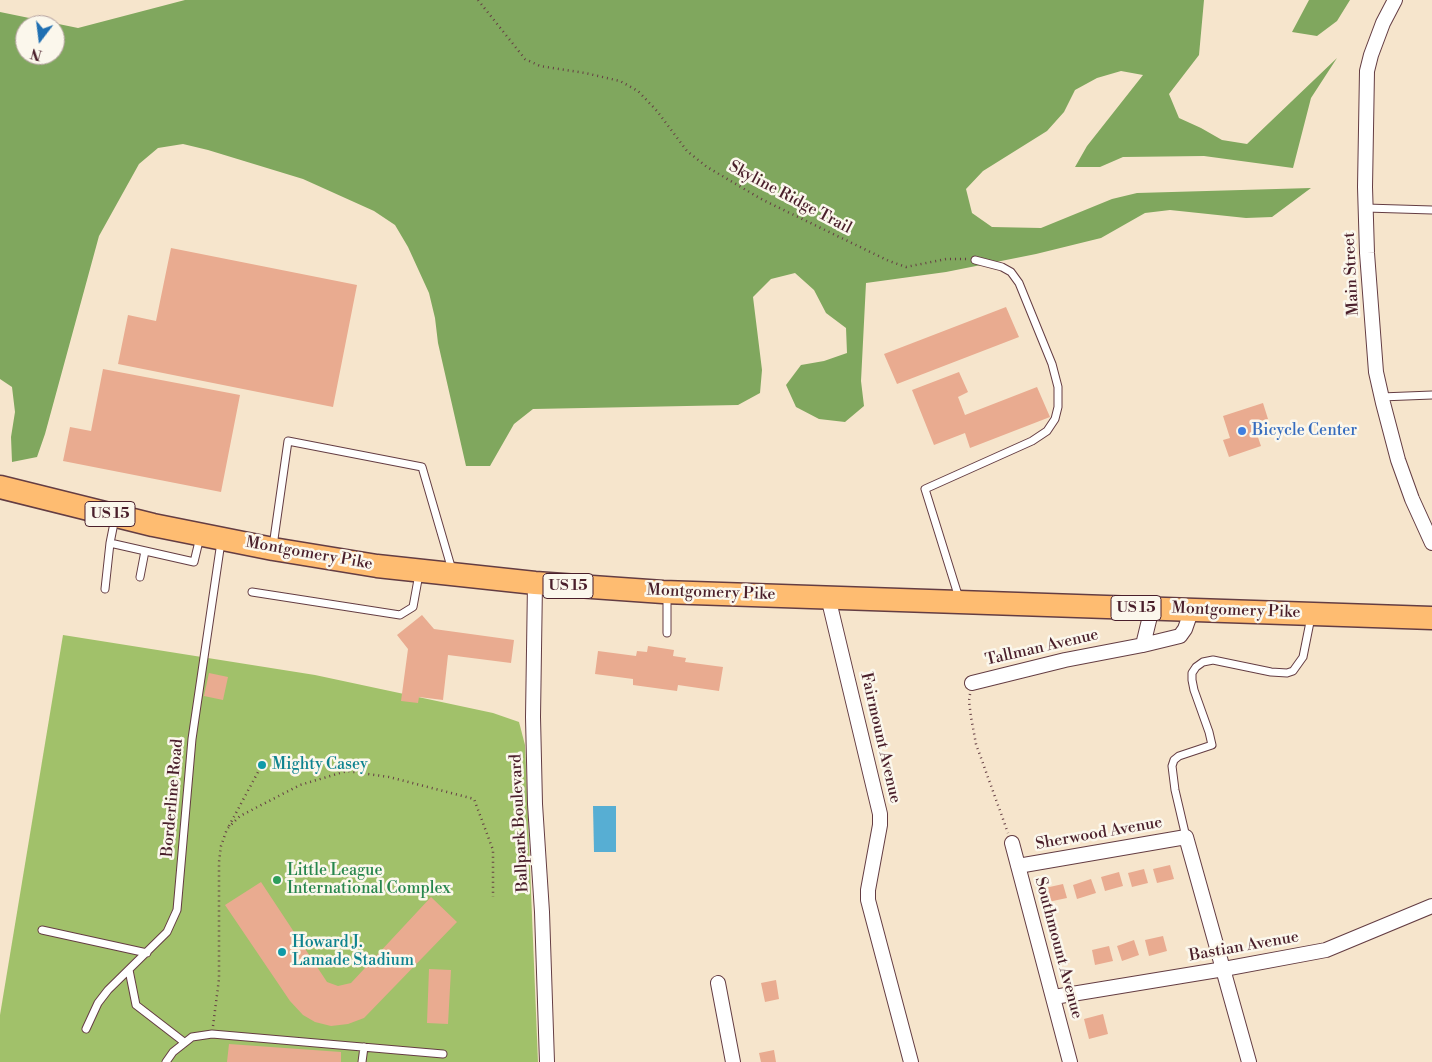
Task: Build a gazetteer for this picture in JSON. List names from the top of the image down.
{
  "streets": {
    "highway": ["US 15", "Montgomery Pike"],
    "street": [
      "Main Street",
      "Tallman Avenue",
      "Fairmount Avenue",
      "Ballpark Boulevard",
      "Sherwood Avenue",
      "Bastian Avenue",
      "Southmount Avenue"
    ],
    "lane": ["Borderline Road"],
    "path": ["Skyline Ridge Trail"]
  },
  "crossings": [
    ["Montgomery Pike", "Tallman Avenue"],
    ["Montgomery Pike", "Fairmount Avenue"],
    ["Montgomery Pike", "Borderline Road"],
    ["Montgomery Pike", "Ballpark Boulevard"],
    ["Sherwood Avenue", "Southmount Avenue"],
    ["Bastian Avenue", "Southmount Avenue"]
  ],
  "places": [
    "Bicycle Center",
    "Mighty Casey",
    "Little League International Complex",
    "Howard J. Lamade Stadium"
  ],
  "north": "bottom"
}
